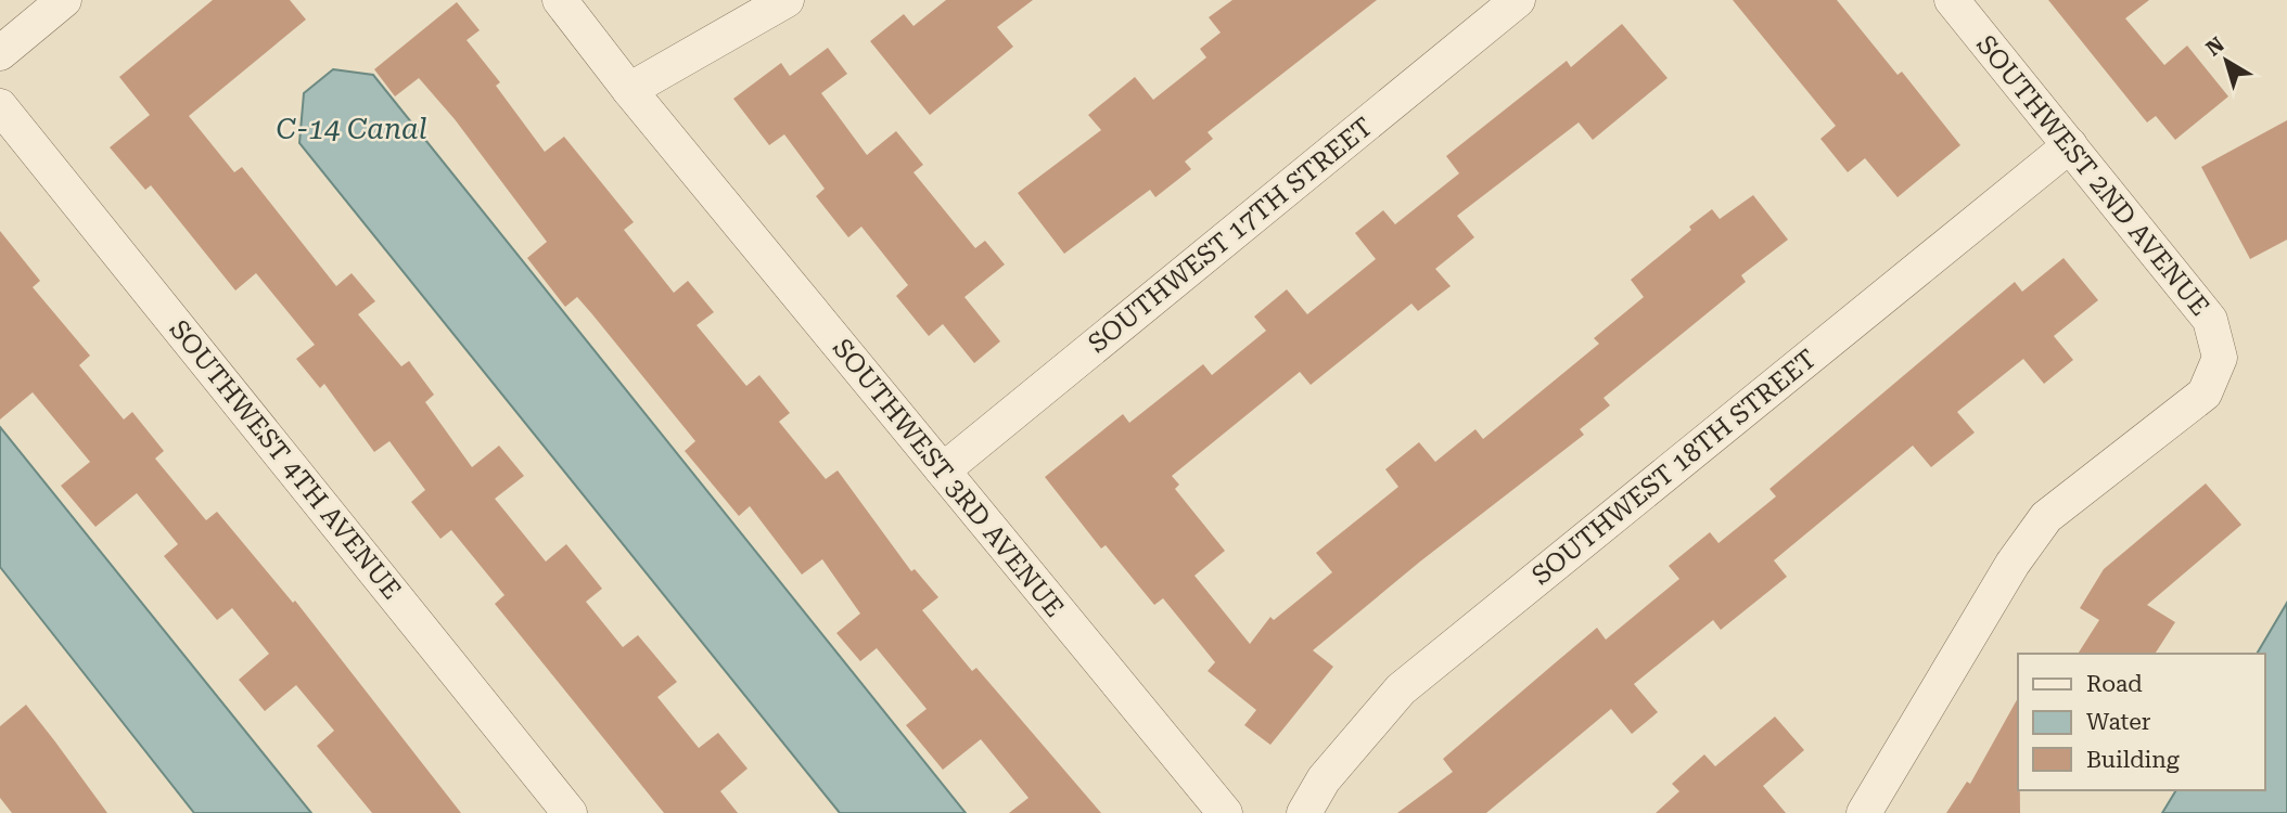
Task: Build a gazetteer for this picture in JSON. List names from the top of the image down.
{
  "streets": {
    "street": [
      "SOUTHWEST 2ND AVENUE",
      "SOUTHWEST 17TH STREET",
      "SOUTHWEST 4TH AVENUE",
      "SOUTHWEST 18TH STREET",
      "SOUTHWEST 3RD AVENUE"
    ]
  },
  "crossings": [
    ["SOUTHWEST 2ND AVENUE", "SOUTHWEST 18TH STREET"],
    ["SOUTHWEST 17TH STREET", "SOUTHWEST 3RD AVENUE"]
  ],
  "water": ["C-14 Canal"],
  "legend": ["Road", "Water", "Building"],
  "north": "top left"
}
